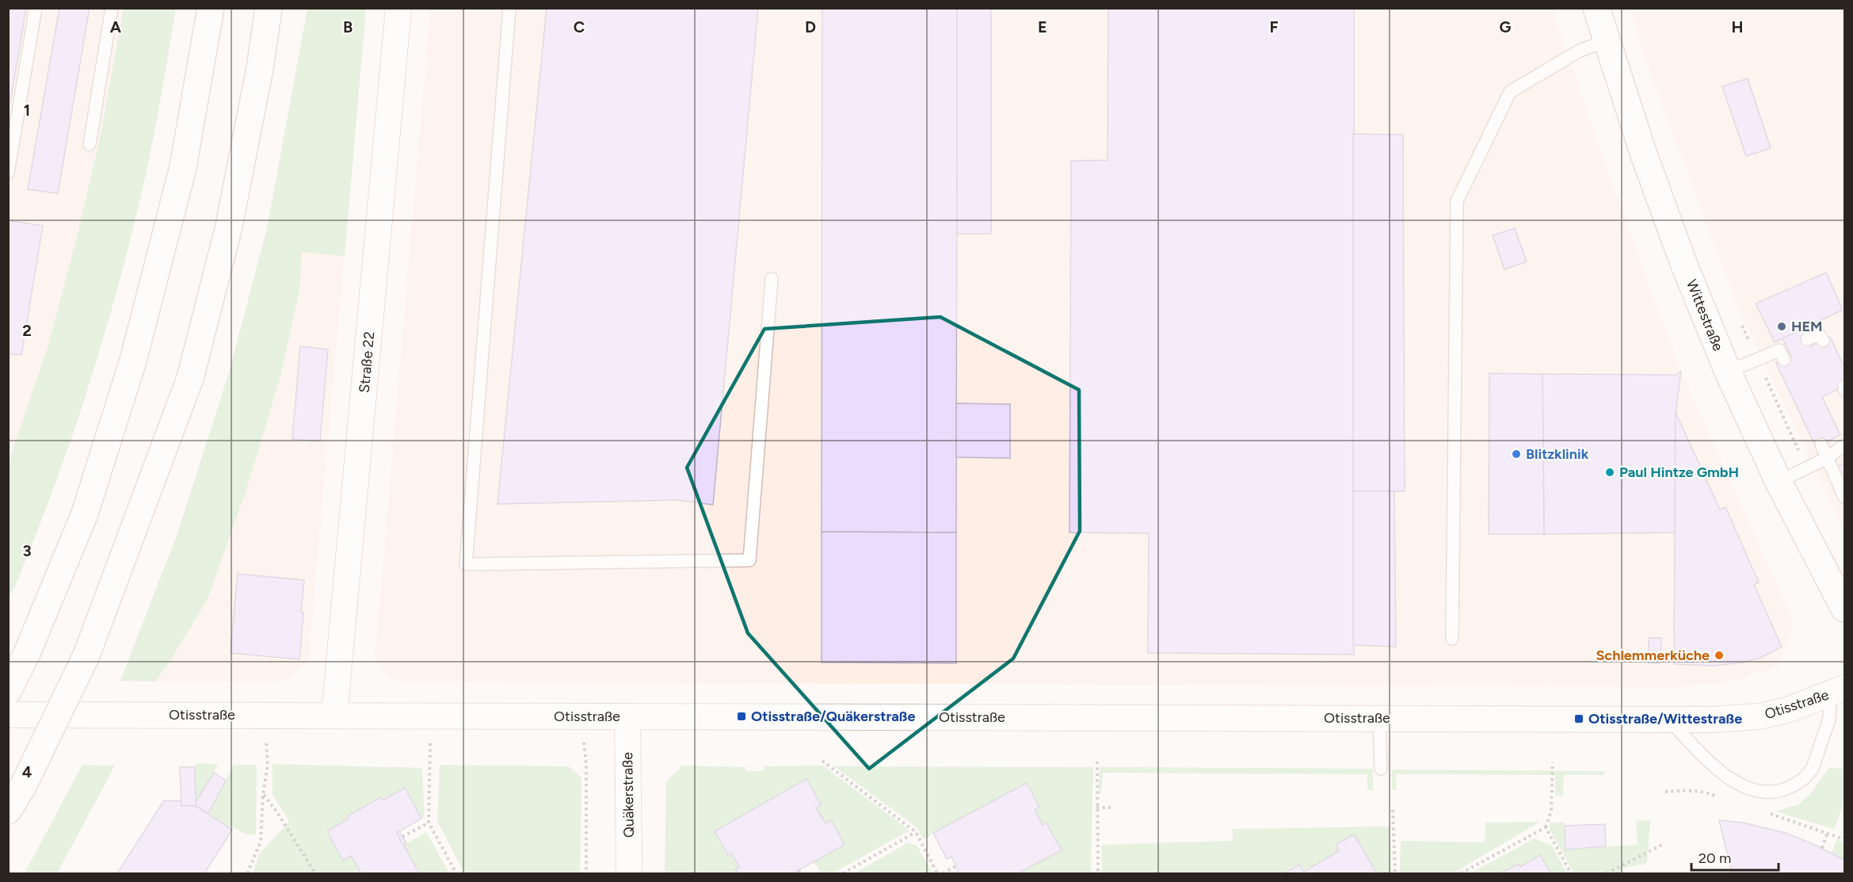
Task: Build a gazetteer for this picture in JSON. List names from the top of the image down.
{
  "streets": {
    "main road": ["Wittestraße"],
    "street": ["Straße 22", "Otisstraße", "Quäkerstraße"]
  },
  "crossings": [
    ["Straße 22", "Otisstraße"],
    ["Otisstraße", "Quäkerstraße"]
  ],
  "places": {
    "other": [
      "HEM",
      "Blitzklinik",
      "Paul Hintze GmbH",
      "Schlemmerküche"
    ],
    "transit": ["Otisstraße/Quäkerstraße", "Otisstraße/Wittestraße"]
  },
  "scale_bar": "20 m",
  "grid": {
    "columns": [
      "A",
      "B",
      "C",
      "D",
      "E",
      "F",
      "G",
      "H"
    ],
    "rows": [
      "1",
      "2",
      "3",
      "4"
    ]
  }
}
